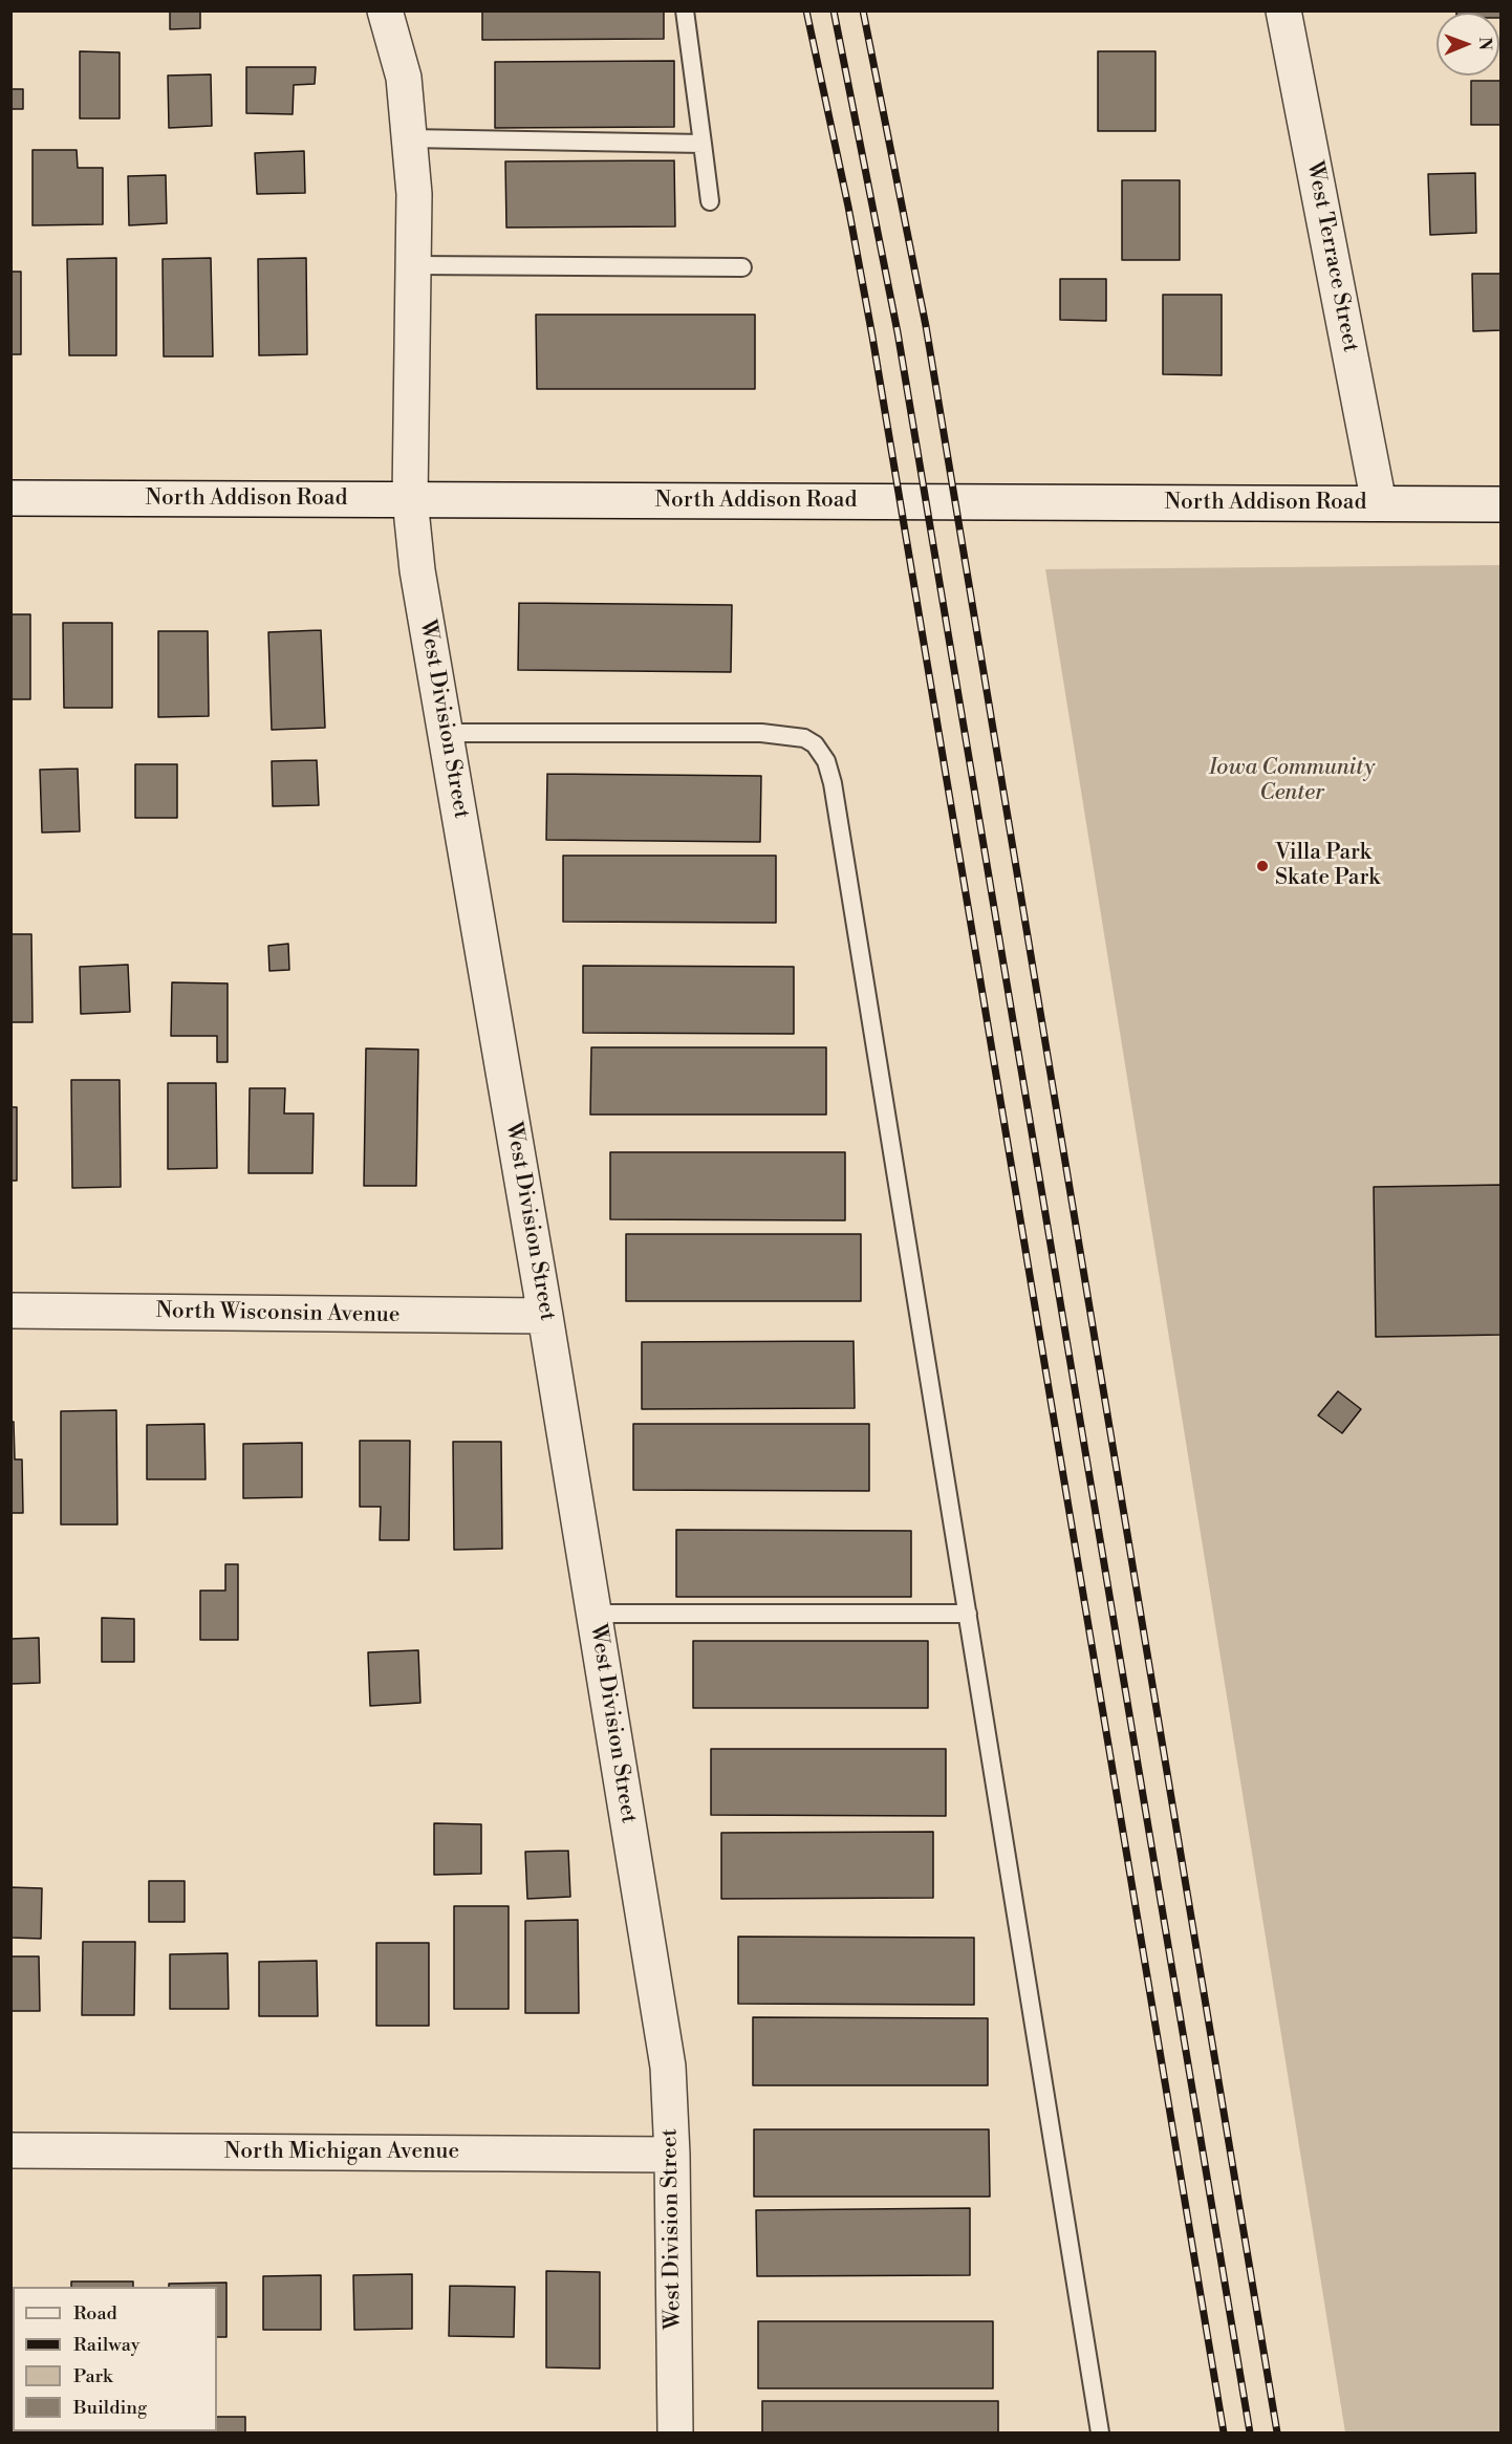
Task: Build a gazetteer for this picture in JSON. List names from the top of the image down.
{
  "streets": {
    "street": [
      "West Terrace Street",
      "North Addison Road",
      "West Division Street",
      "North Wisconsin Avenue",
      "North Michigan Avenue"
    ]
  },
  "crossings": [
    ["West Terrace Street", "North Addison Road"],
    ["North Addison Road", "West Division Street"],
    ["West Division Street", "North Wisconsin Avenue"],
    ["West Division Street", "North Michigan Avenue"]
  ],
  "parks": ["Iowa Community Center"],
  "places": ["Villa Park Skate Park"],
  "legend": [
    "Road",
    "Railway",
    "Park",
    "Building"
  ],
  "north": "right"
}
